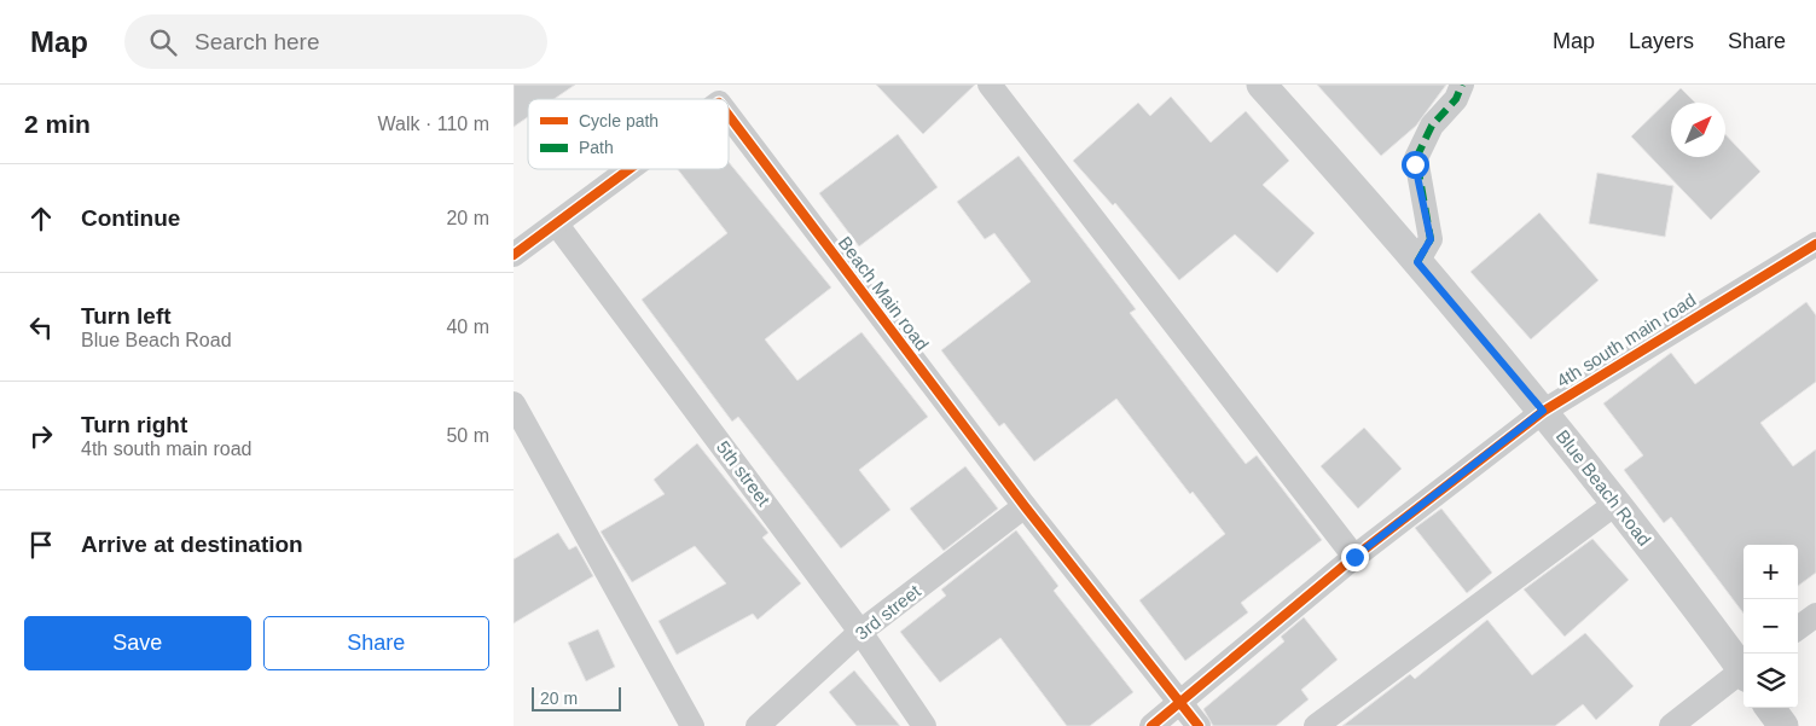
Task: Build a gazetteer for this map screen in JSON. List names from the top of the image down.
{
  "streets": {
    "street": [
      "Beach Main road",
      "4th south main road",
      "5th street",
      "Blue Beach Road",
      "3rd street"
    ]
  },
  "crossings": [
    ["Beach Main road", "4th south main road"],
    ["Beach Main road", "5th street"],
    ["Beach Main road", "3rd street"],
    ["4th south main road", "Blue Beach Road"],
    ["5th street", "3rd street"]
  ],
  "legend": ["Cycle path", "Path"],
  "scale_bar": "20 m",
  "north": "top right",
  "page": {
    "header": "Map",
    "search": "Search here",
    "nav": ["Map", "Layers", "Share"],
    "heading": ["2 min", "Walk · 110 m"],
    "list": [
      ["Continue", "20 m"],
      ["Turn left", "Blue Beach Road", "40 m"],
      ["Turn right", "4th south main road", "50 m"],
      "Arrive at destination"
    ],
    "map_buttons": ["+", "−"],
    "buttons": ["Save", "Share"],
    "scale": "20 m"
  }
}
